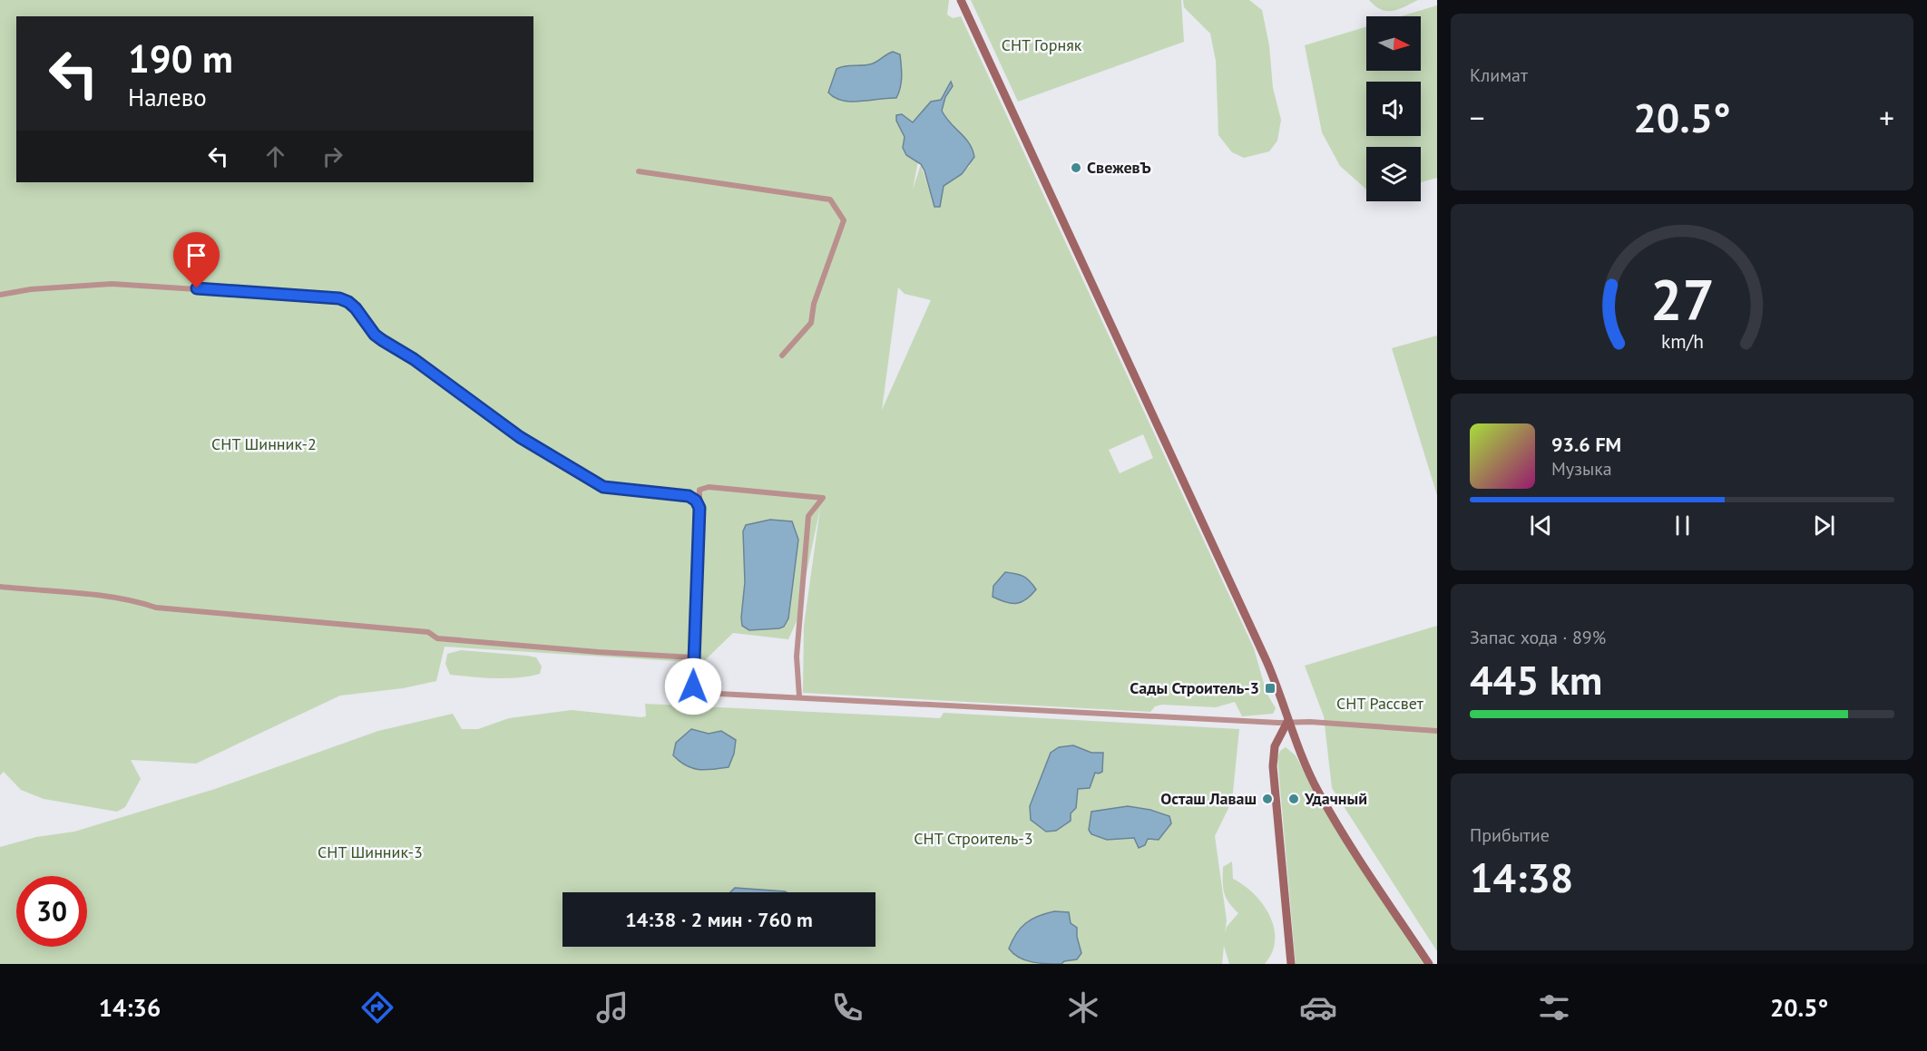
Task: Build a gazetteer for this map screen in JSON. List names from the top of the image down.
{
  "parks": [
    "СНТ Горняк",
    "СНТ Шинник-2",
    "СНТ Рассвет",
    "СНТ Строитель-3",
    "СНТ Шинник-3"
  ],
  "places": {
    "other": ["СвежевЪ", "Осташ Лаваш", "Удачный"],
    "transit": ["Сады Строитель-3"]
  },
  "north": "right",
  "page": {
    "tile": [
      "Климат",
      ["Запас хода · 89%", "445 km"],
      ["Прибытие", "14:38"]
    ],
    "turn": ["190 m", "Налево"],
    "heat": ["−", "20.5°", "+"],
    "song": ["93.6 FM", "Музыка"],
    "limit": "30",
    "trip": "14:38 · 2 мин · 760 m",
    "tabs": ["14:36", "20.5°"],
    "gauge": ["27", "km/h"]
  }
}
